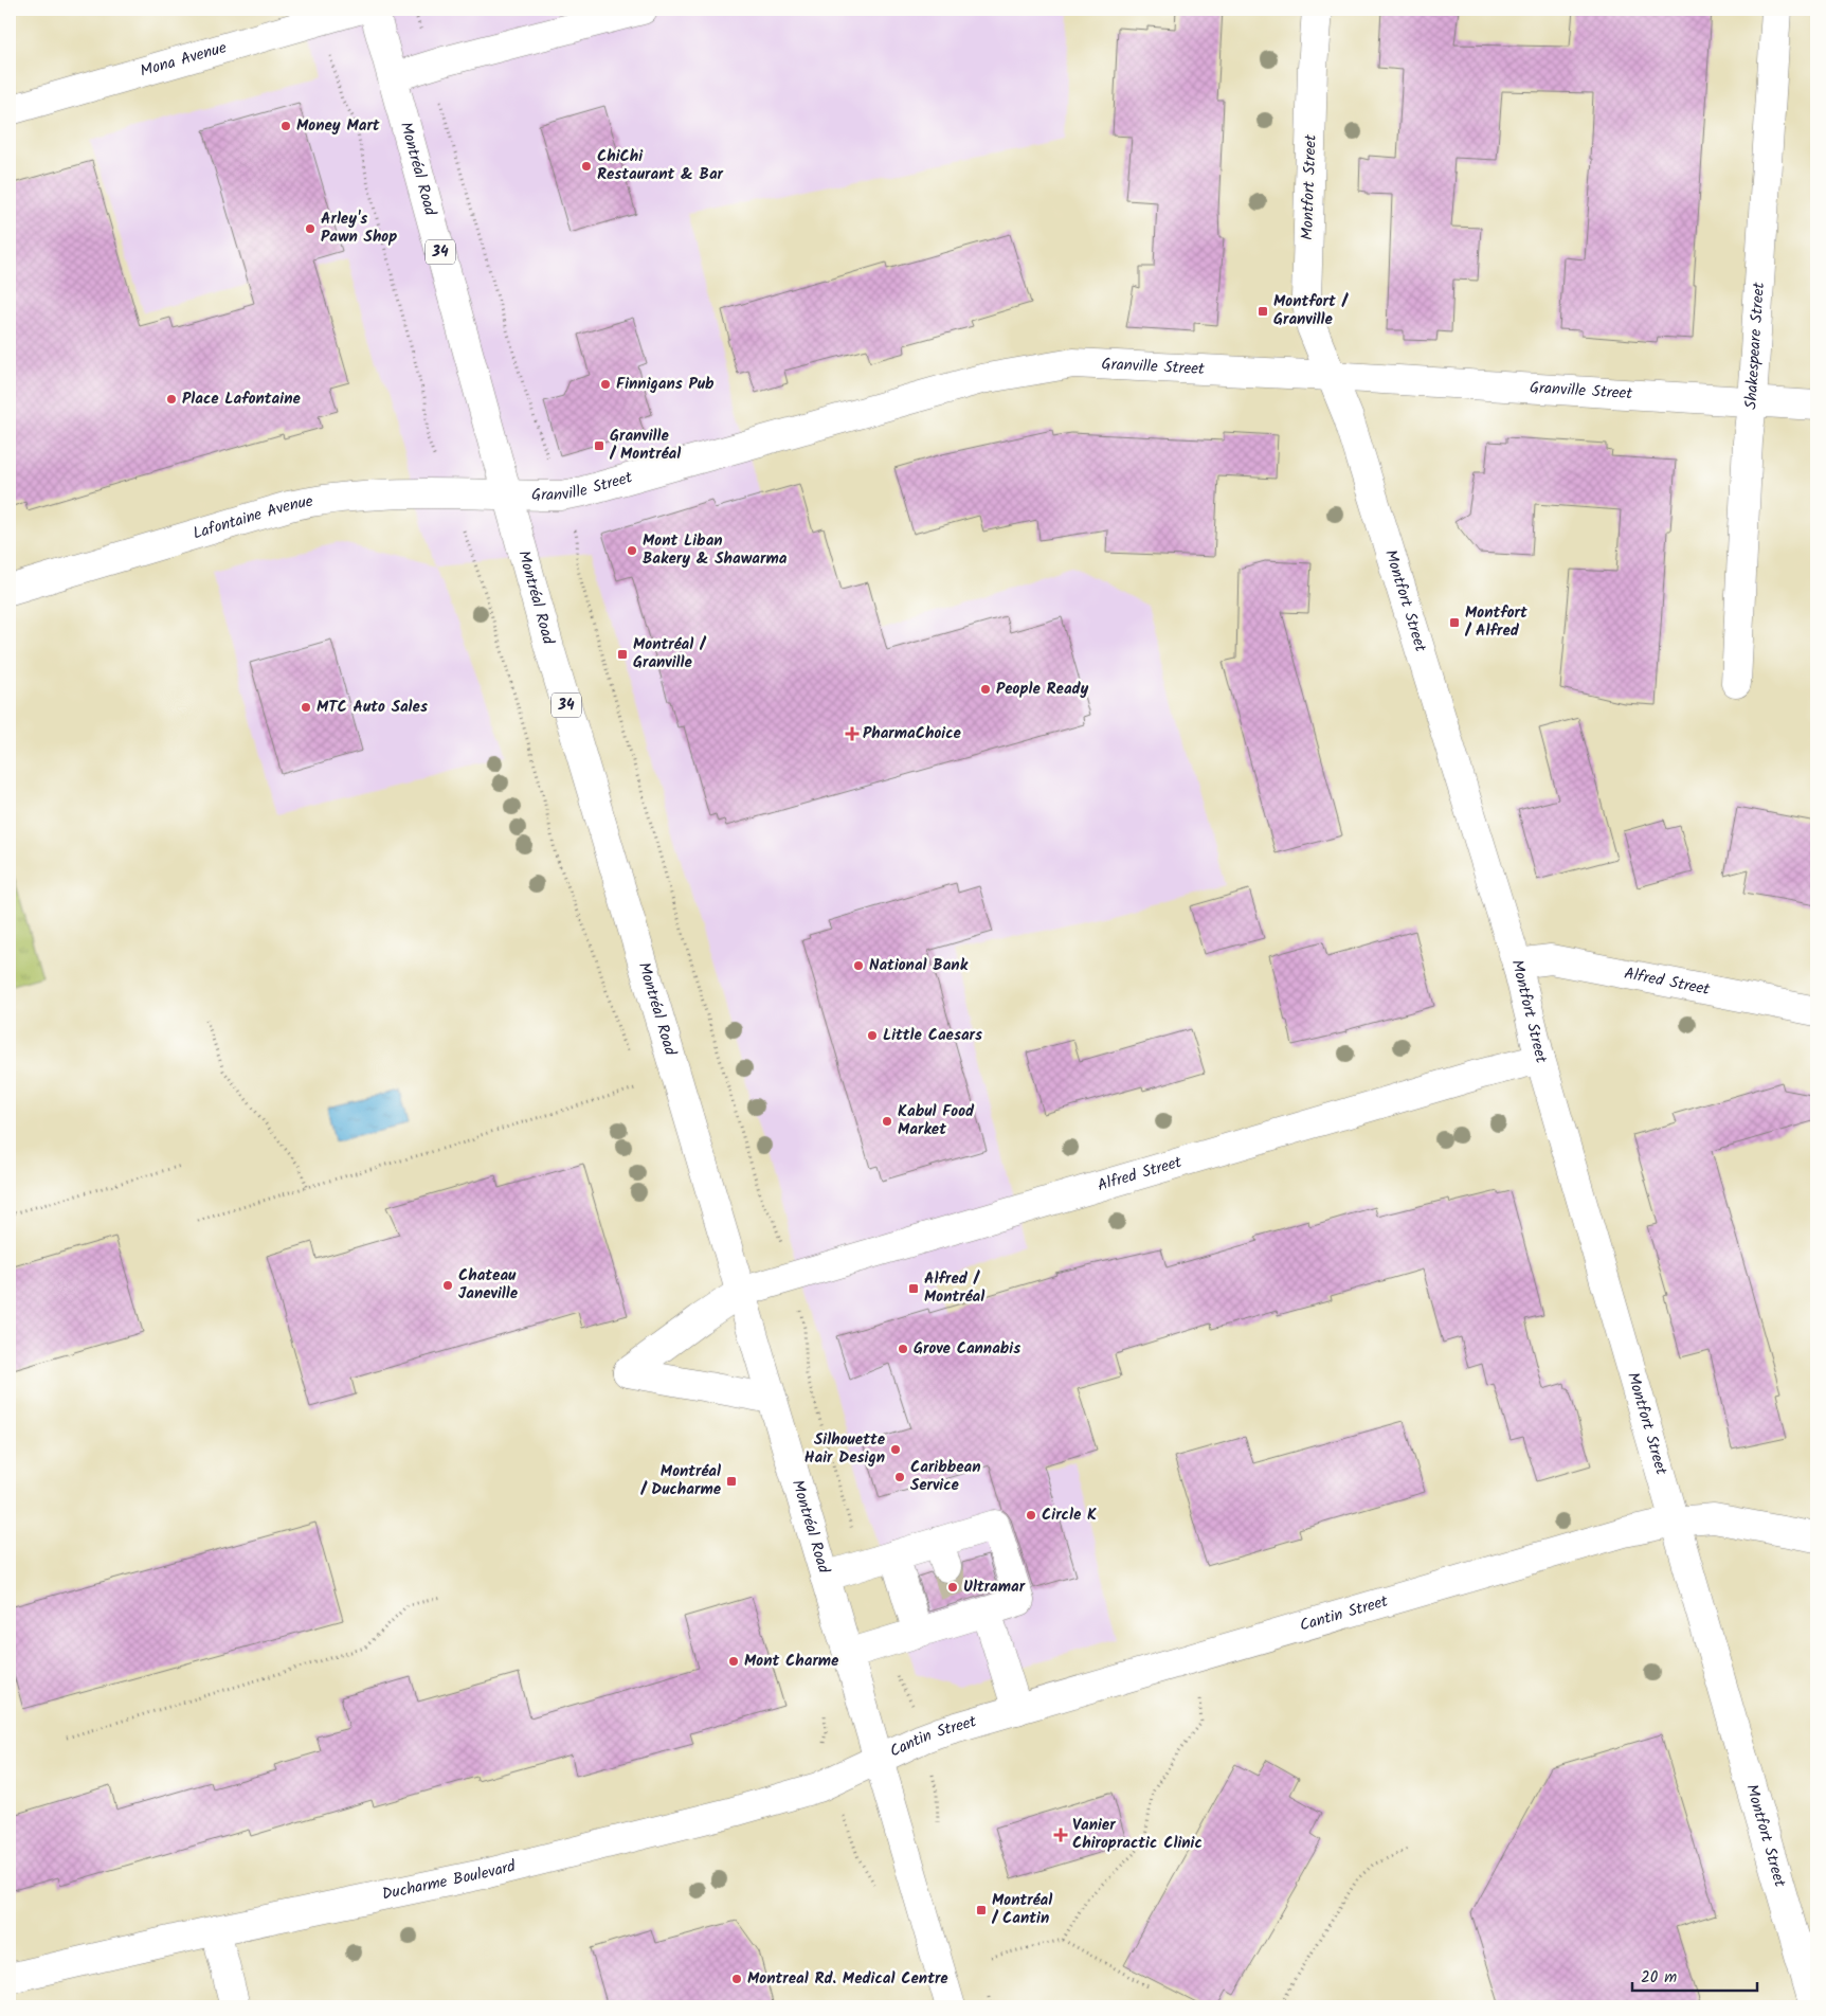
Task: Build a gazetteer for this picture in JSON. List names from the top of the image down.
{
  "streets": {
    "street": [
      "Mona Avenue",
      "Montréal Road",
      "Montfort Street",
      "34",
      "Shakespeare Street",
      "Granville Street",
      "Lafontaine Avenue",
      "Alfred Street",
      "Cantin Street",
      "Ducharme Boulevard"
    ]
  },
  "crossings": [
    ["Montréal Road", "Granville Street"],
    ["Montréal Road", "Lafontaine Avenue"],
    ["Montréal Road", "Alfred Street"],
    ["Montréal Road", "Cantin Street"],
    ["Montréal Road", "Ducharme Boulevard"],
    ["Montfort Street", "Granville Street"],
    ["Montfort Street", "Alfred Street"],
    ["Montfort Street", "Cantin Street"],
    ["Shakespeare Street", "Granville Street"],
    ["Granville Street", "Lafontaine Avenue"],
    ["Cantin Street", "Ducharme Boulevard"]
  ],
  "places": {
    "other": [
      "Money Mart",
      "ChiChi Restaurant & Bar",
      "Arley's Pawn Shop",
      "Finnigans Pub",
      "Place Lafontaine",
      "Mont Liban Bakery & Shawarma",
      "People Ready",
      "MTC Auto Sales",
      "National Bank",
      "Little Caesars",
      "Kabul Food Market",
      "Chateau Janeville",
      "Grove Cannabis",
      "Silhouette Hair Design",
      "Caribbean Service",
      "Circle K",
      "Ultramar",
      "Mont Charme",
      "Montreal Rd. Medical Centre"
    ],
    "transit": [
      "Montfort / Granville",
      "Granville / Montréal",
      "Montfort / Alfred",
      "Montréal / Granville",
      "Alfred / Montréal",
      "Montréal / Ducharme",
      "Montréal / Cantin"
    ],
    "health": ["PharmaChoice", "Vanier Chiropractic Clinic"]
  },
  "scale_bar": "20 m"
}
